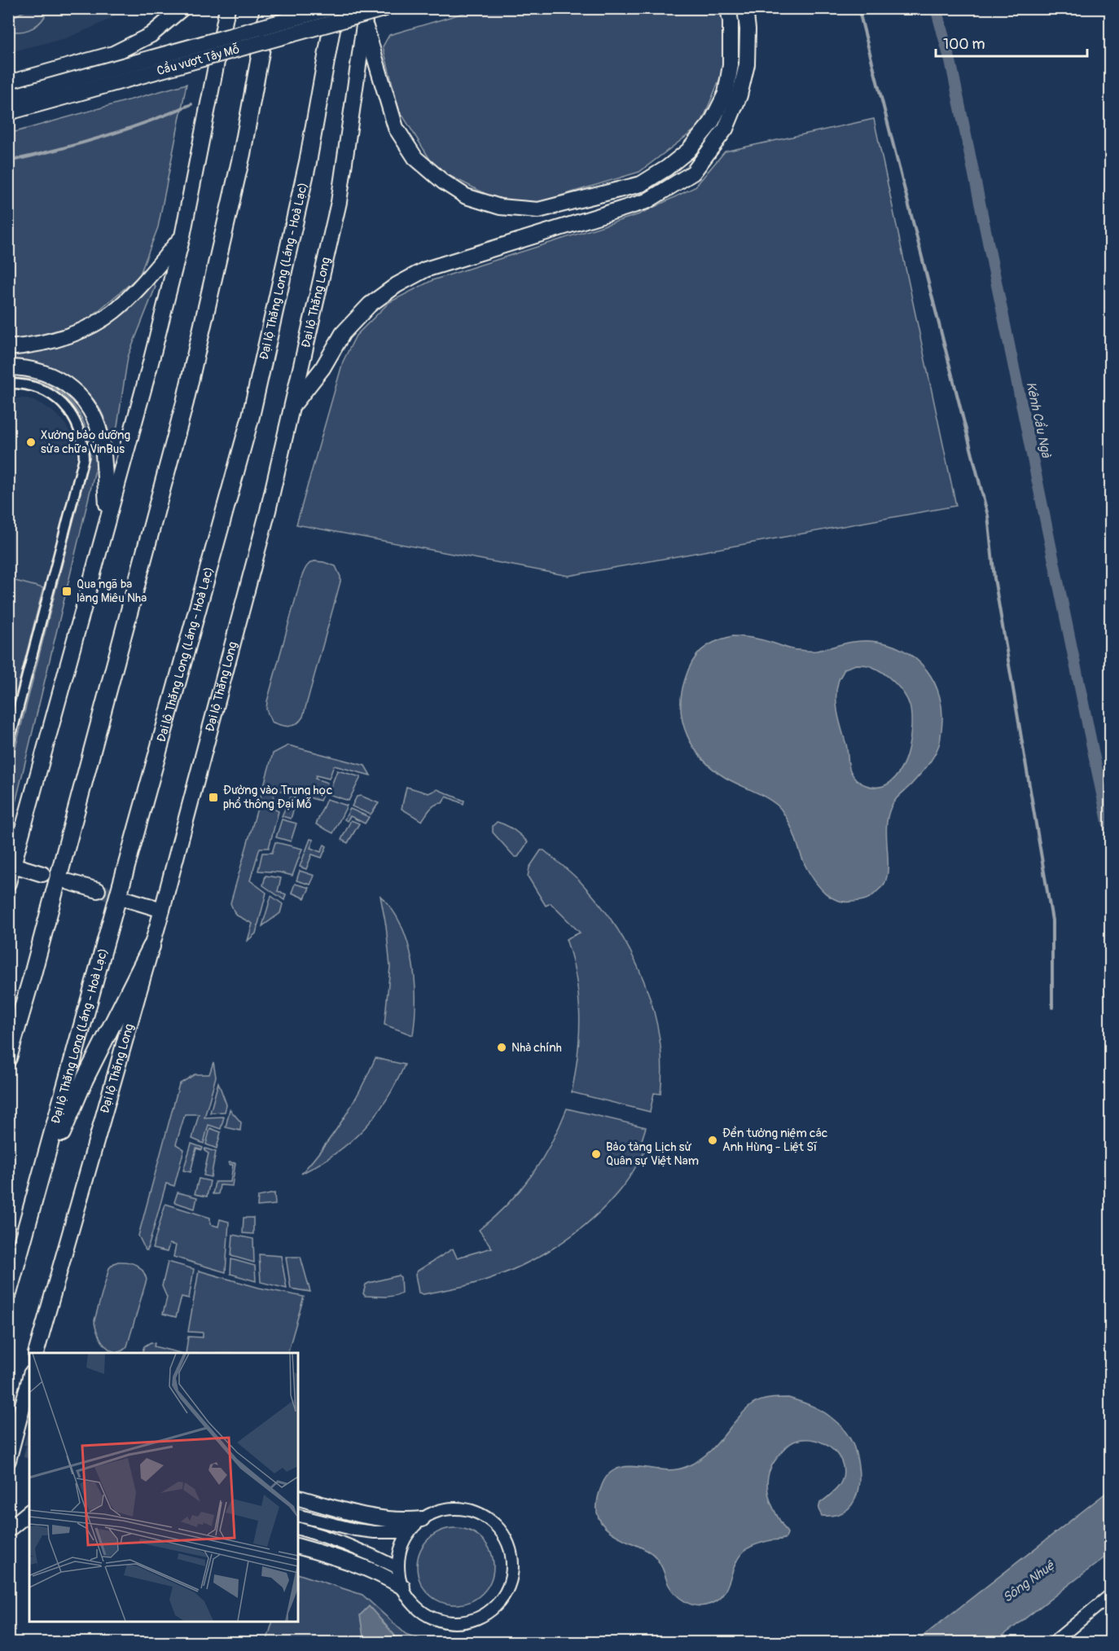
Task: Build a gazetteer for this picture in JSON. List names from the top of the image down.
{
  "streets": {
    "highway": ["Đại lộ Thăng Long (Láng - Hoà Lạc)"],
    "main road": ["Cầu vượt Tây Mỗ", "Đại lộ Thăng Long"]
  },
  "water": ["Kênh Cầu Ngà", "Sông Nhuệ"],
  "places": {
    "other": [
      "Xưởng bảo dưỡng sửa chữa VinBus",
      "Nhà chính",
      "Đền tưởng niệm các Anh Hùng - Liệt Sĩ",
      "Bảo tàng Lịch sử Quân sự Việt Nam"
    ],
    "transit": ["Qua ngã ba làng Miêu Nha", "Đường vào Trung học phổ thông Đại Mỗ"]
  },
  "scale_bar": "100 m"
}
